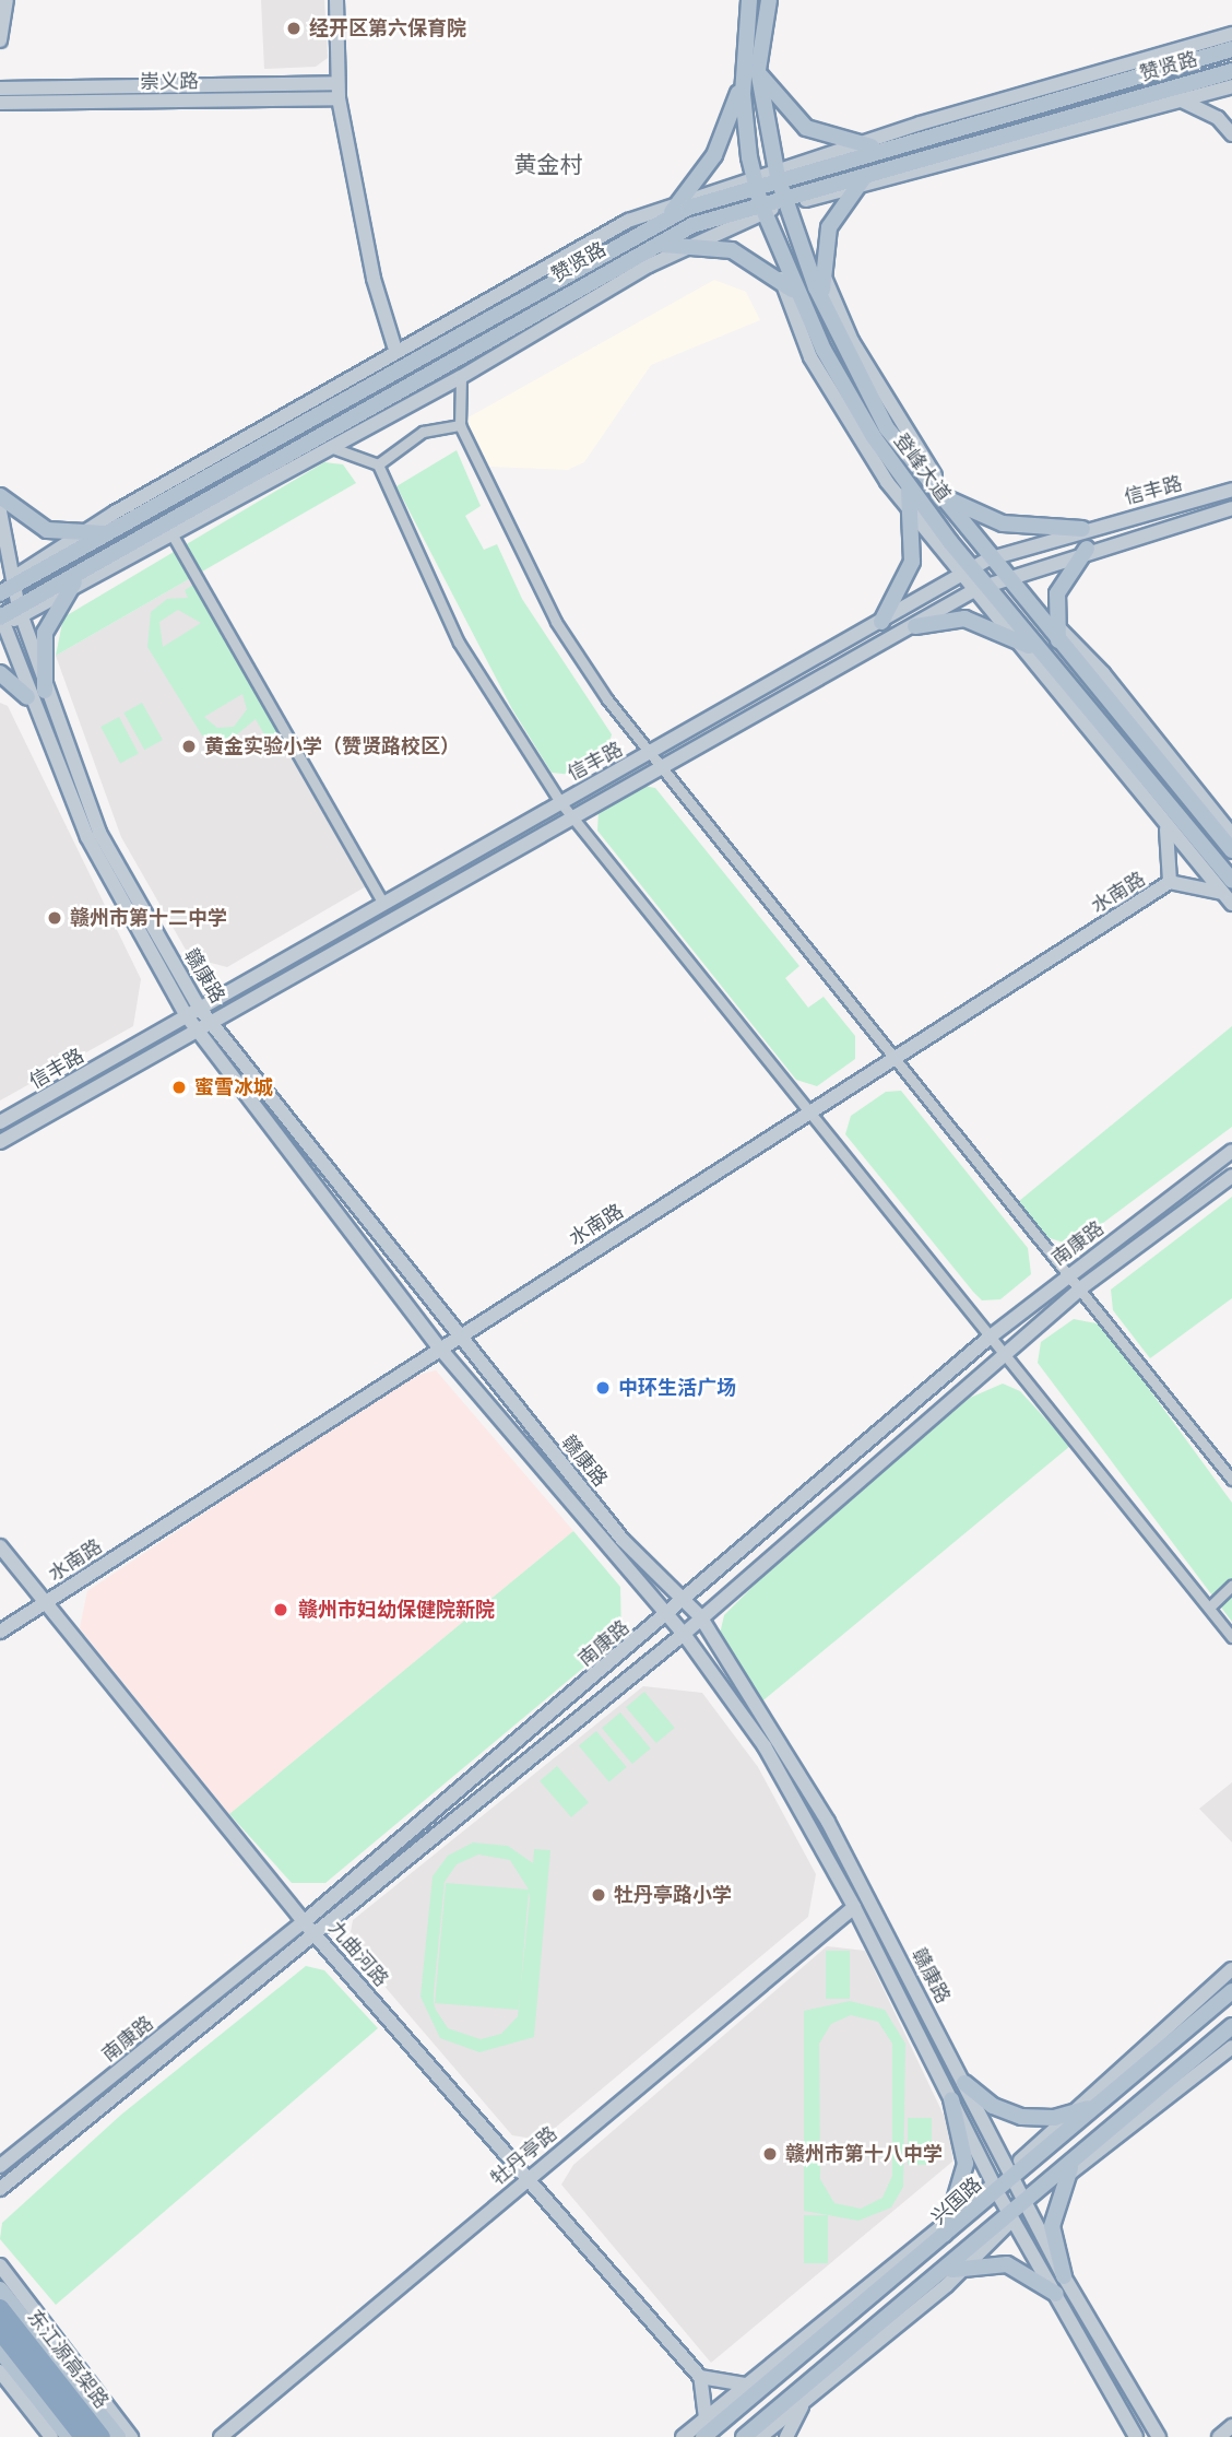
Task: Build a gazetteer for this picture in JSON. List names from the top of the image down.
{
  "streets": {
    "highway": ["东江源高架路"],
    "main road": [
      "赞贤路",
      "崇义路",
      "登峰大道",
      "信丰路",
      "水南路",
      "赣康路",
      "南康路",
      "九曲河路",
      "牡丹亭路",
      "兴国路"
    ]
  },
  "crossings": [
    ["赞贤路", "登峰大道"],
    ["赞贤路", "赣康路"],
    ["登峰大道", "信丰路"],
    ["登峰大道", "水南路"],
    ["信丰路", "赣康路"],
    ["水南路", "赣康路"],
    ["水南路", "九曲河路"],
    ["赣康路", "南康路"],
    ["赣康路", "牡丹亭路"],
    ["赣康路", "兴国路"],
    ["南康路", "九曲河路"],
    ["九曲河路", "牡丹亭路"]
  ],
  "districts": ["黄金村"],
  "places": [
    "经开区第六保育院",
    "黄金实验小学（赞贤路校区）",
    "赣州市第十二中学",
    "蜜雪冰城",
    "中环生活广场",
    "赣州市妇幼保健院新院",
    "牡丹亭路小学",
    "赣州市第十八中学"
  ]
}
